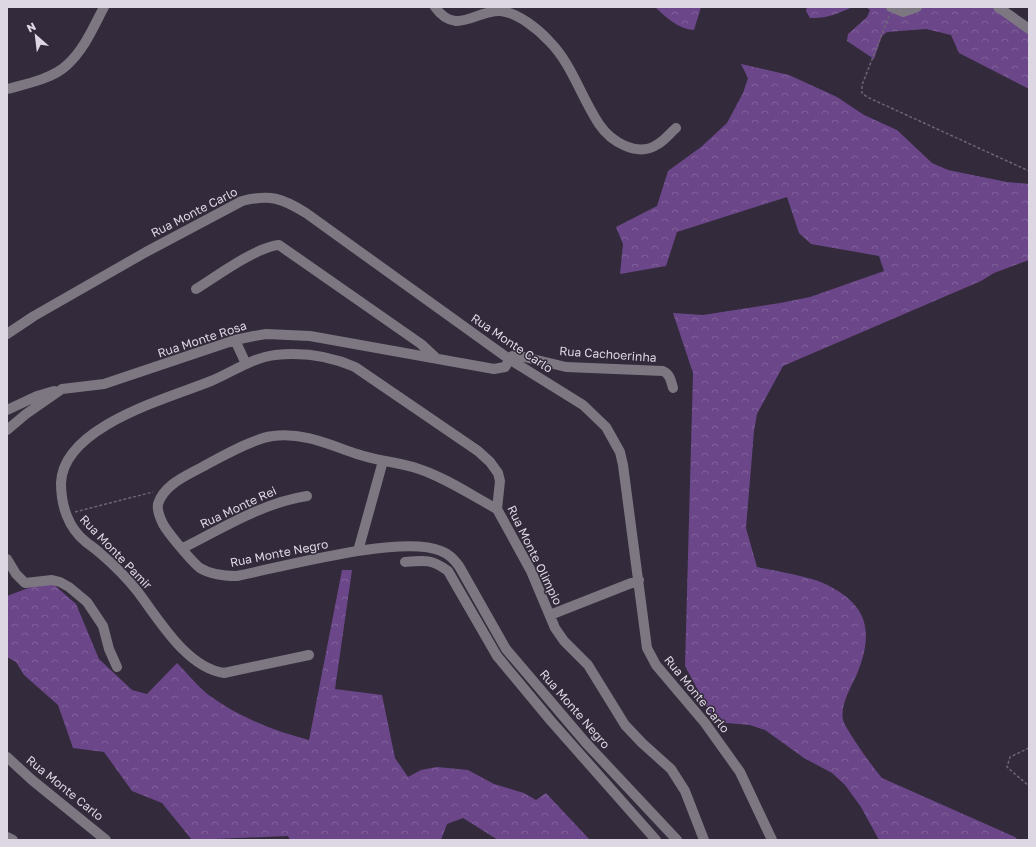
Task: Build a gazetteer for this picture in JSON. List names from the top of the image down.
{
  "streets": {
    "street": [
      "Rua Monte Carlo",
      "Rua Monte Rosa",
      "Rua Cachoerinha",
      "Rua Monte Rei",
      "Rua Monte Pamir",
      "Rua Monte Negro",
      "Rua Monte Olimpio"
    ]
  },
  "crossings": [
    ["Rua Monte Carlo", "Rua Monte Rosa"],
    ["Rua Monte Carlo", "Rua Cachoerinha"],
    ["Rua Monte Rosa", "Rua Cachoerinha"],
    ["Rua Monte Rei", "Rua Monte Negro"],
    ["Rua Monte Pamir", "Rua Monte Olimpio"],
    ["Rua Monte Negro", "Rua Monte Olimpio"]
  ],
  "north": "top left"
}
